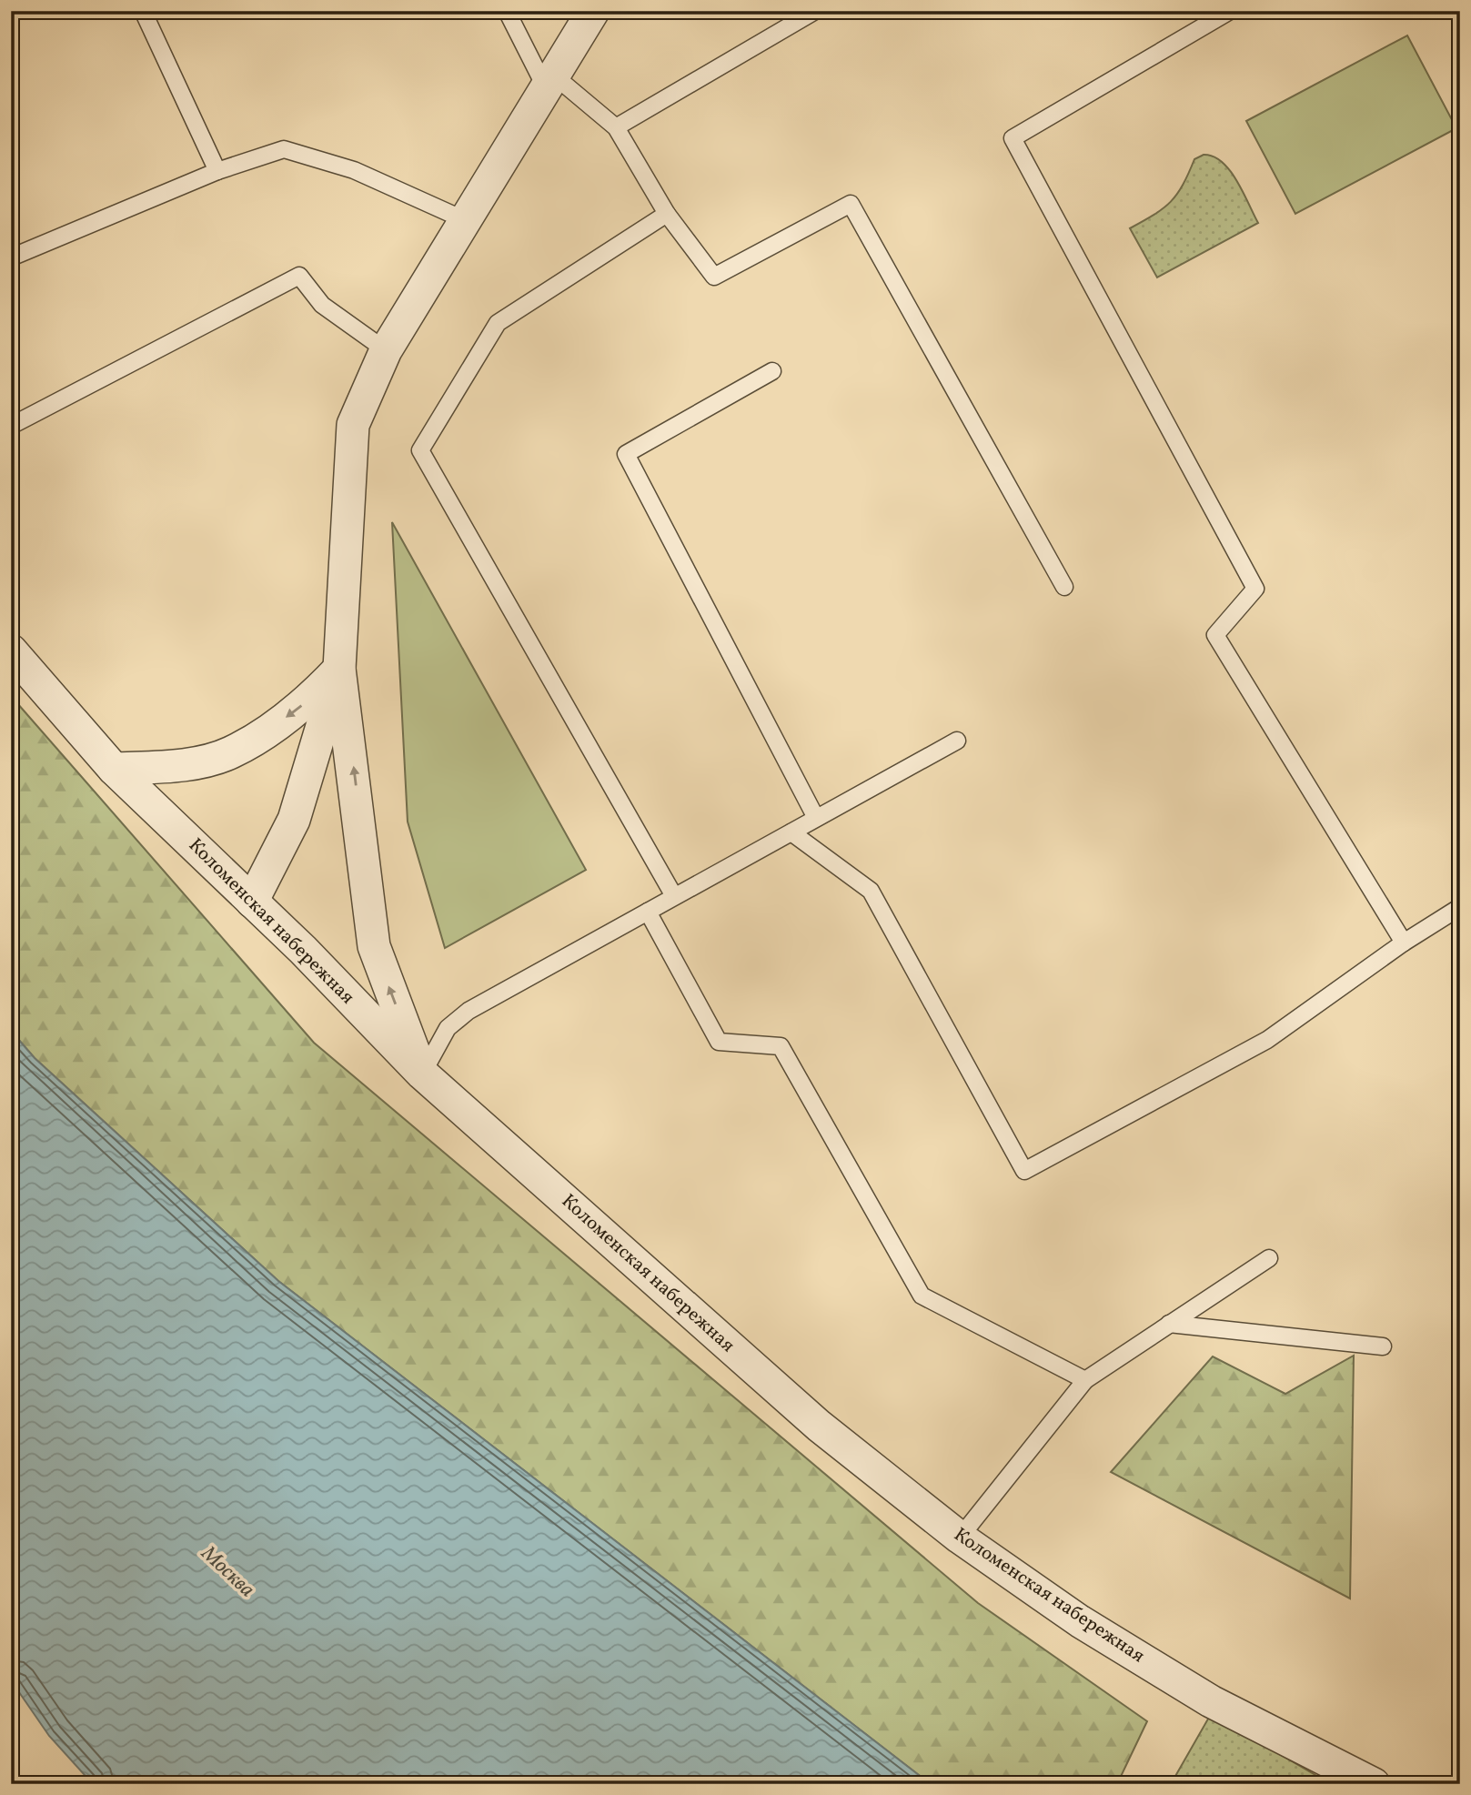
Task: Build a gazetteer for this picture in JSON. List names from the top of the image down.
{
  "streets": {
    "street": ["Коломенская набережная"]
  },
  "water": ["Москва"]
}
